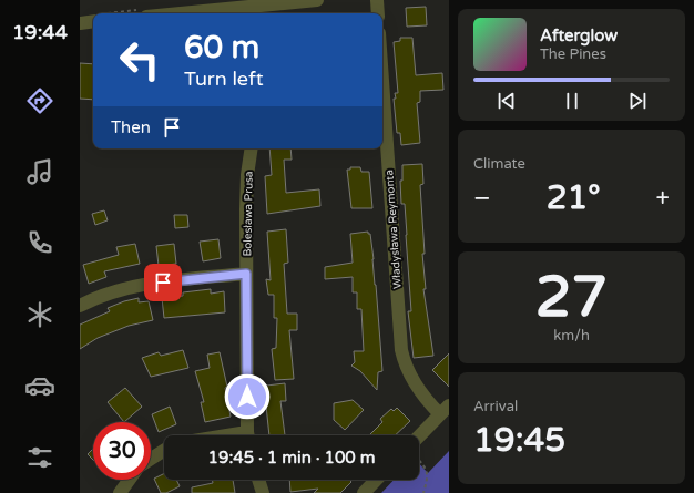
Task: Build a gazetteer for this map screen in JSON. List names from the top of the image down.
{
  "streets": {
    "street": ["Bolesława Prusa", "Władysława Reymonta"]
  },
  "page": {
    "tabs": "19:44",
    "turn": ["60 m", "Turn left"],
    "song": ["Afterglow", "The Pines"],
    "then": "Then",
    "tile": [
      "Climate",
      ["27", "km/h"],
      ["Arrival", "19:45"]
    ],
    "heat": ["−", "21°", "+"],
    "limit": "30",
    "trip": "19:45 · 1 min · 100 m"
  }
}
